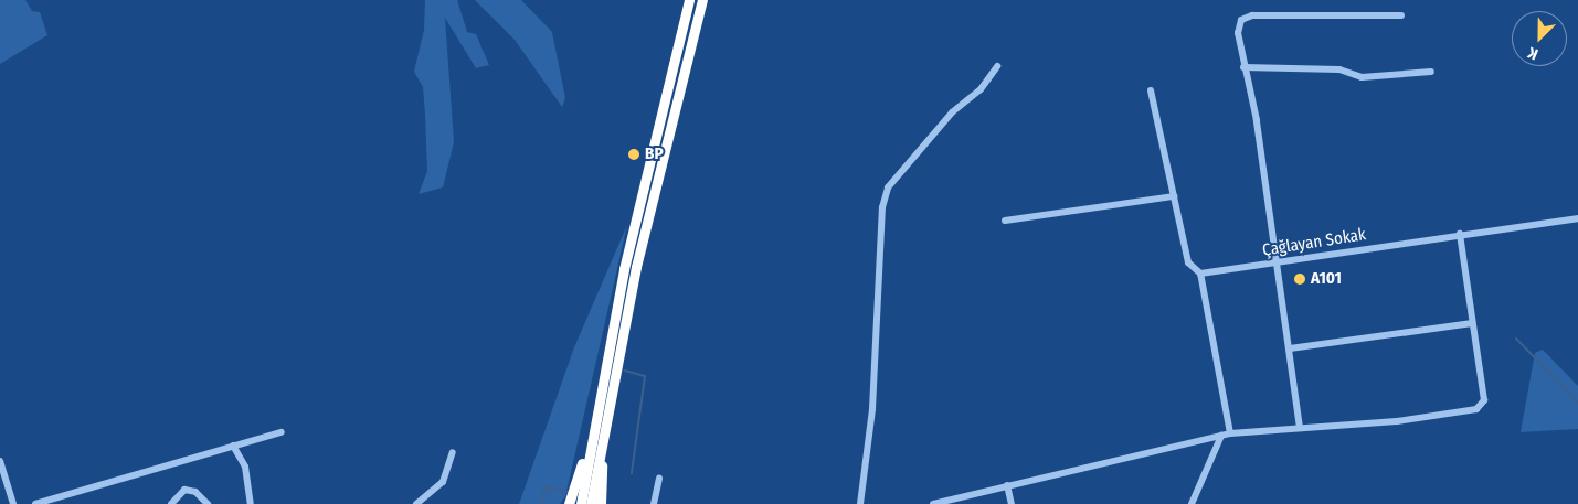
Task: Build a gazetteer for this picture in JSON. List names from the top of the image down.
{
  "streets": {
    "street": ["Çağlayan Sokak"]
  },
  "places": ["BP", "A101"],
  "north": "bottom left"
}
